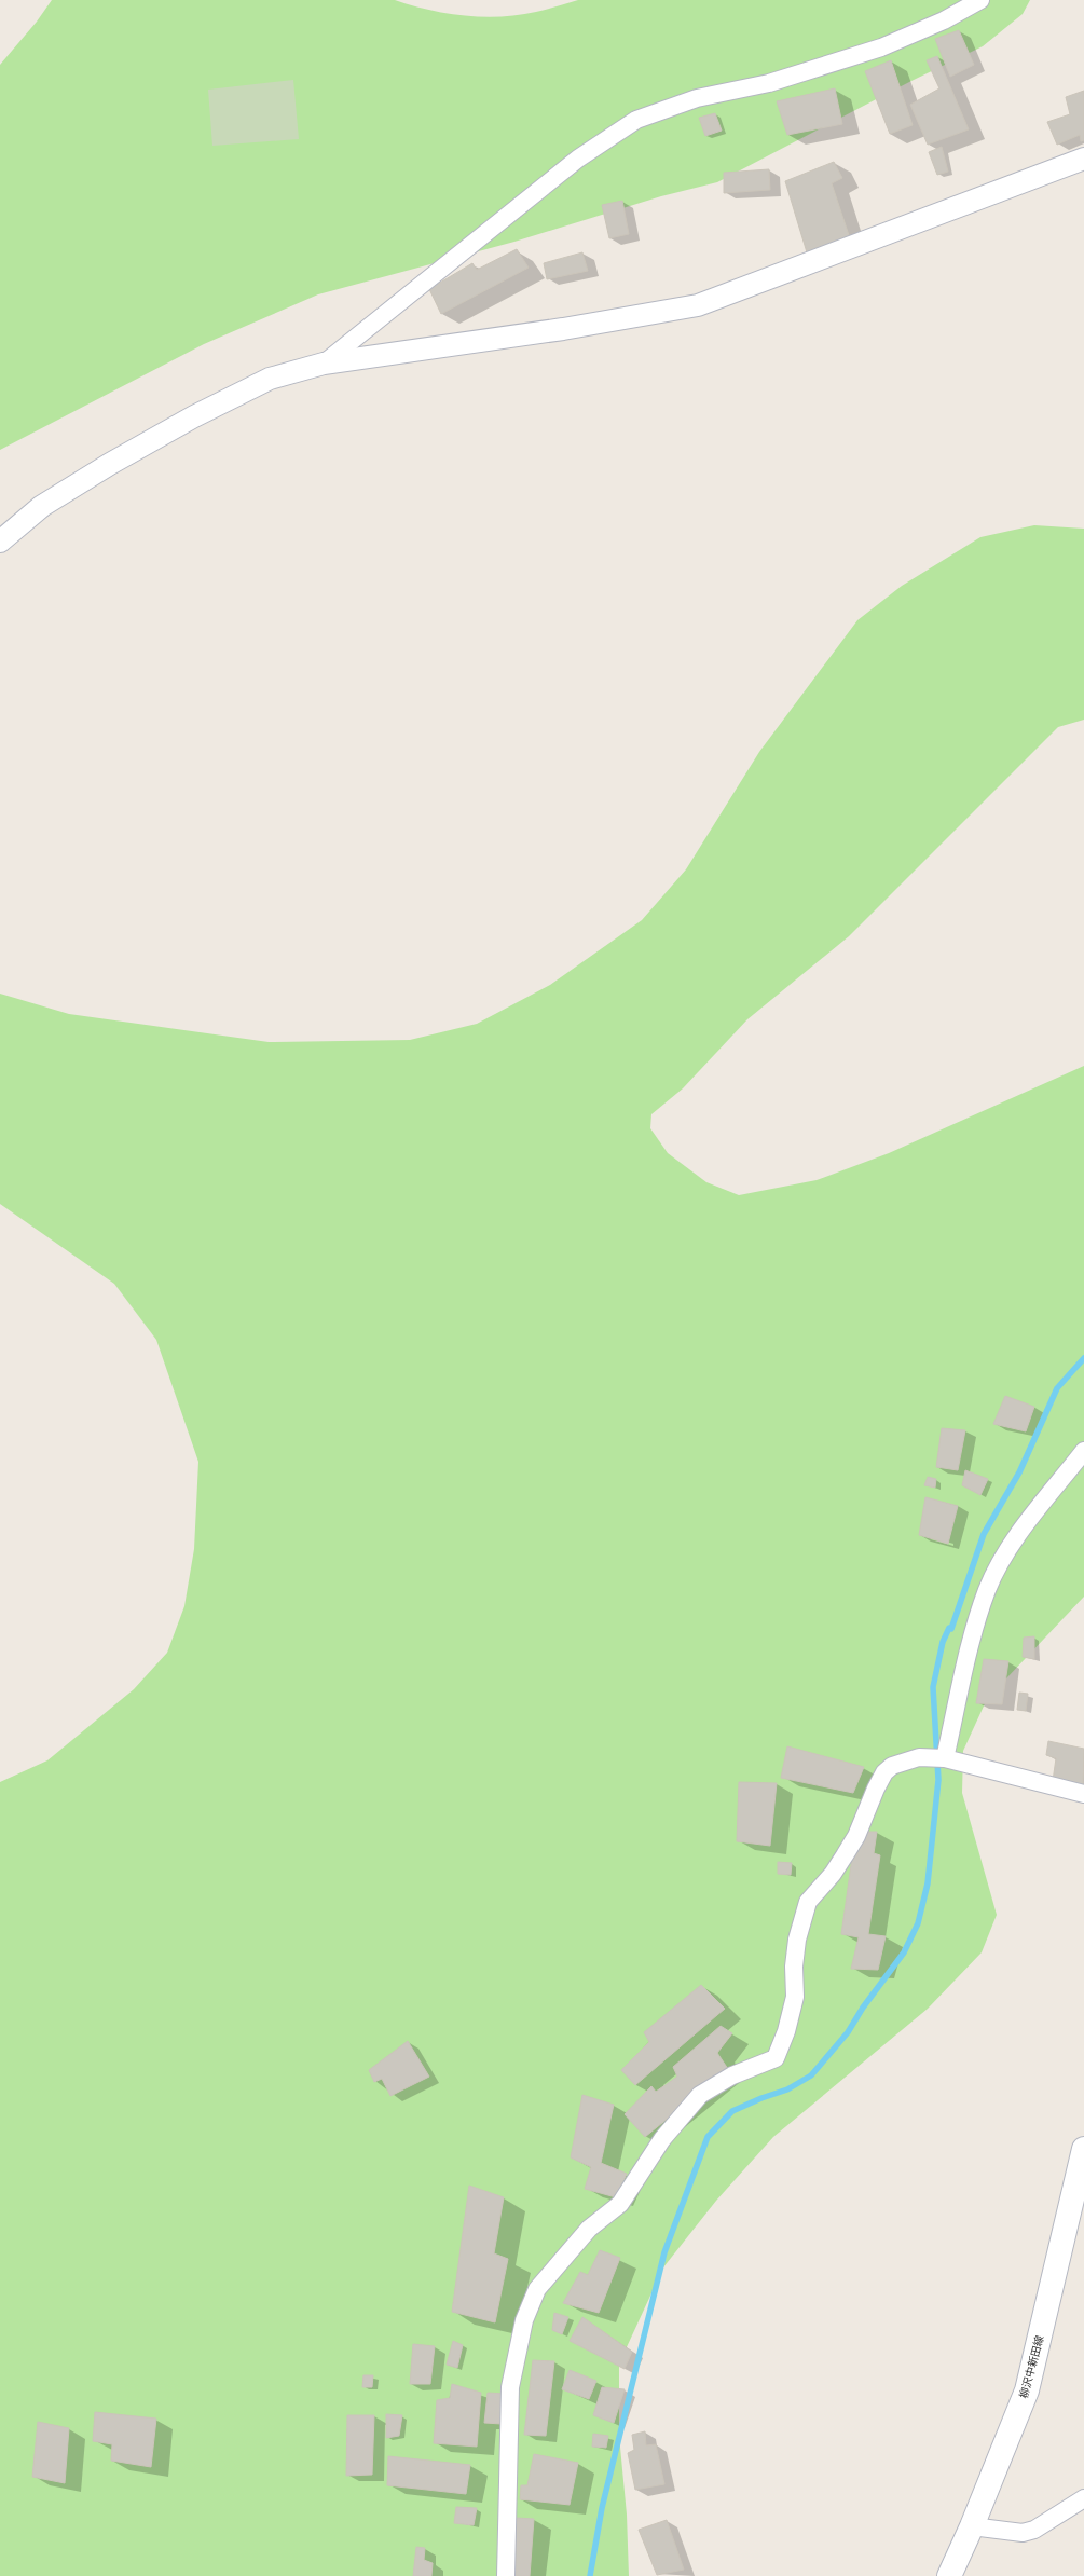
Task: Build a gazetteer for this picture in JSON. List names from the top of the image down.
{
  "streets": {
    "main road": ["柳沢中新田線"]
  }
}
